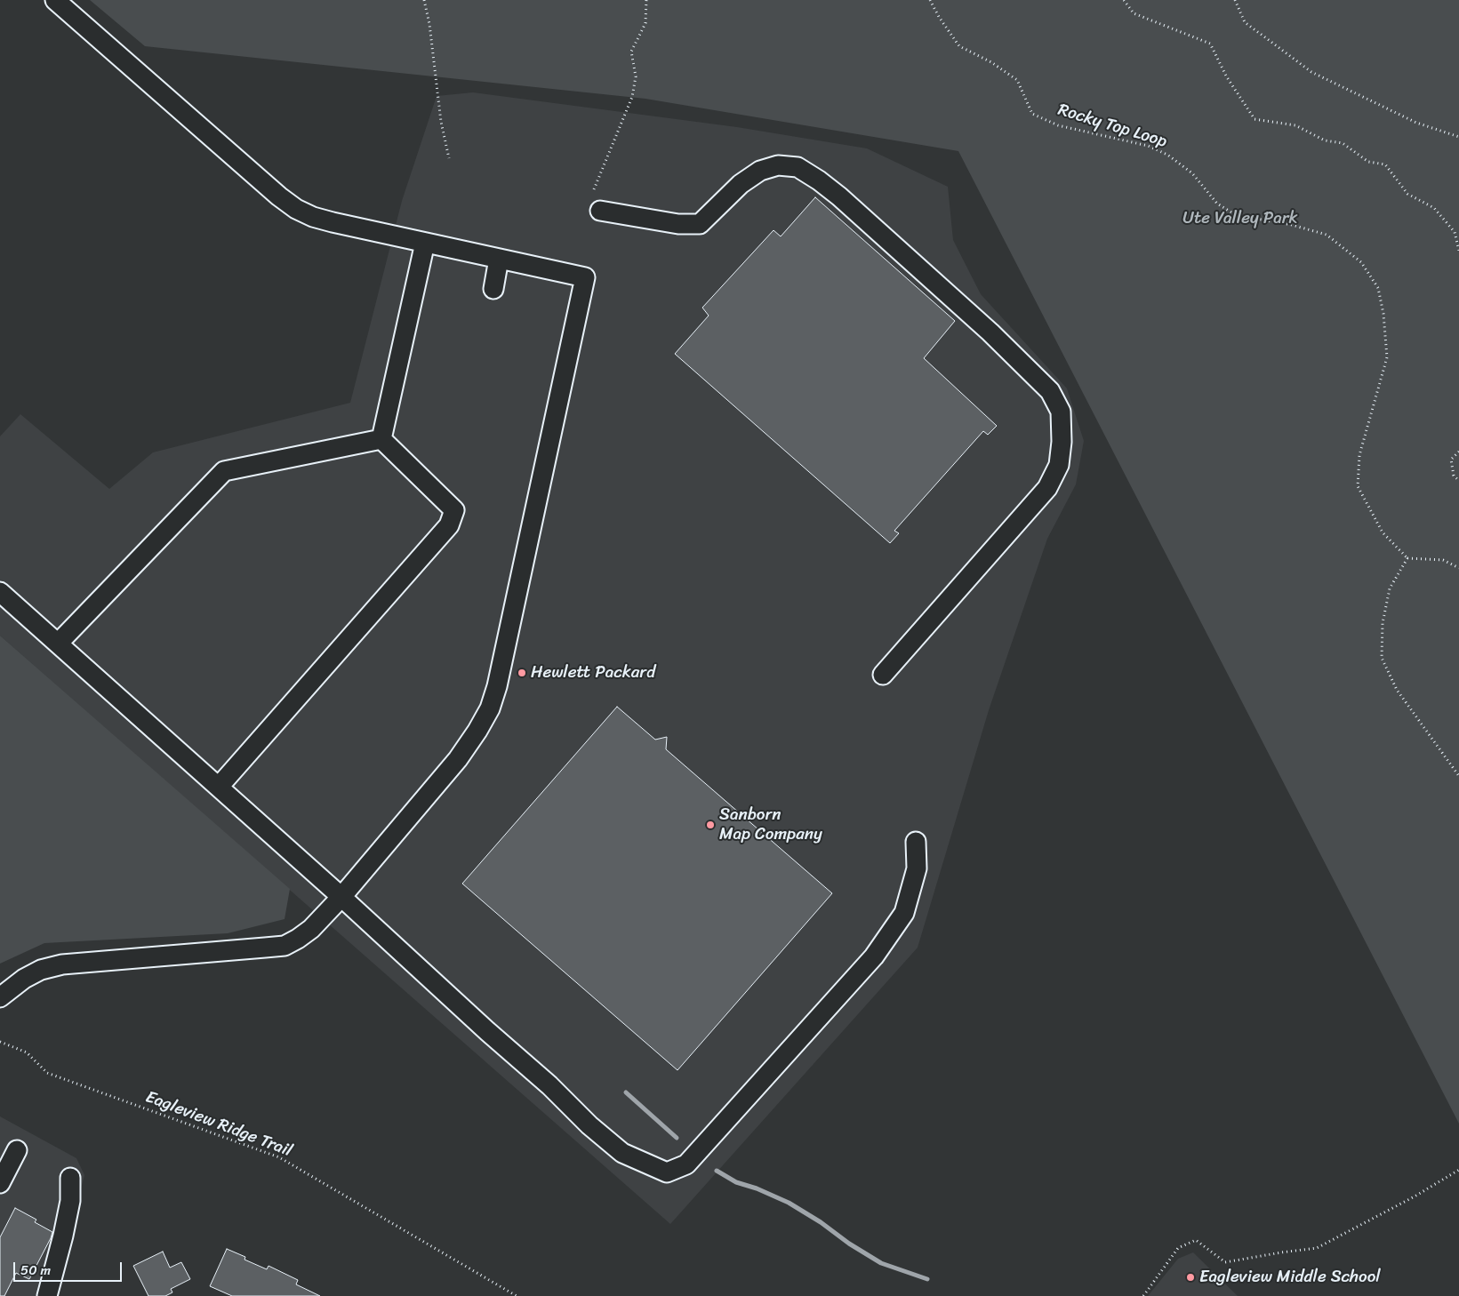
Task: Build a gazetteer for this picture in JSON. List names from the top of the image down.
{
  "streets": {
    "path": ["Rocky Top Loop", "Eagleview Ridge Trail"]
  },
  "parks": ["Ute Valley Park"],
  "places": ["Hewlett Packard", "Sanborn Map Company", "Eagleview Middle School"],
  "scale_bar": "50 m"
}
